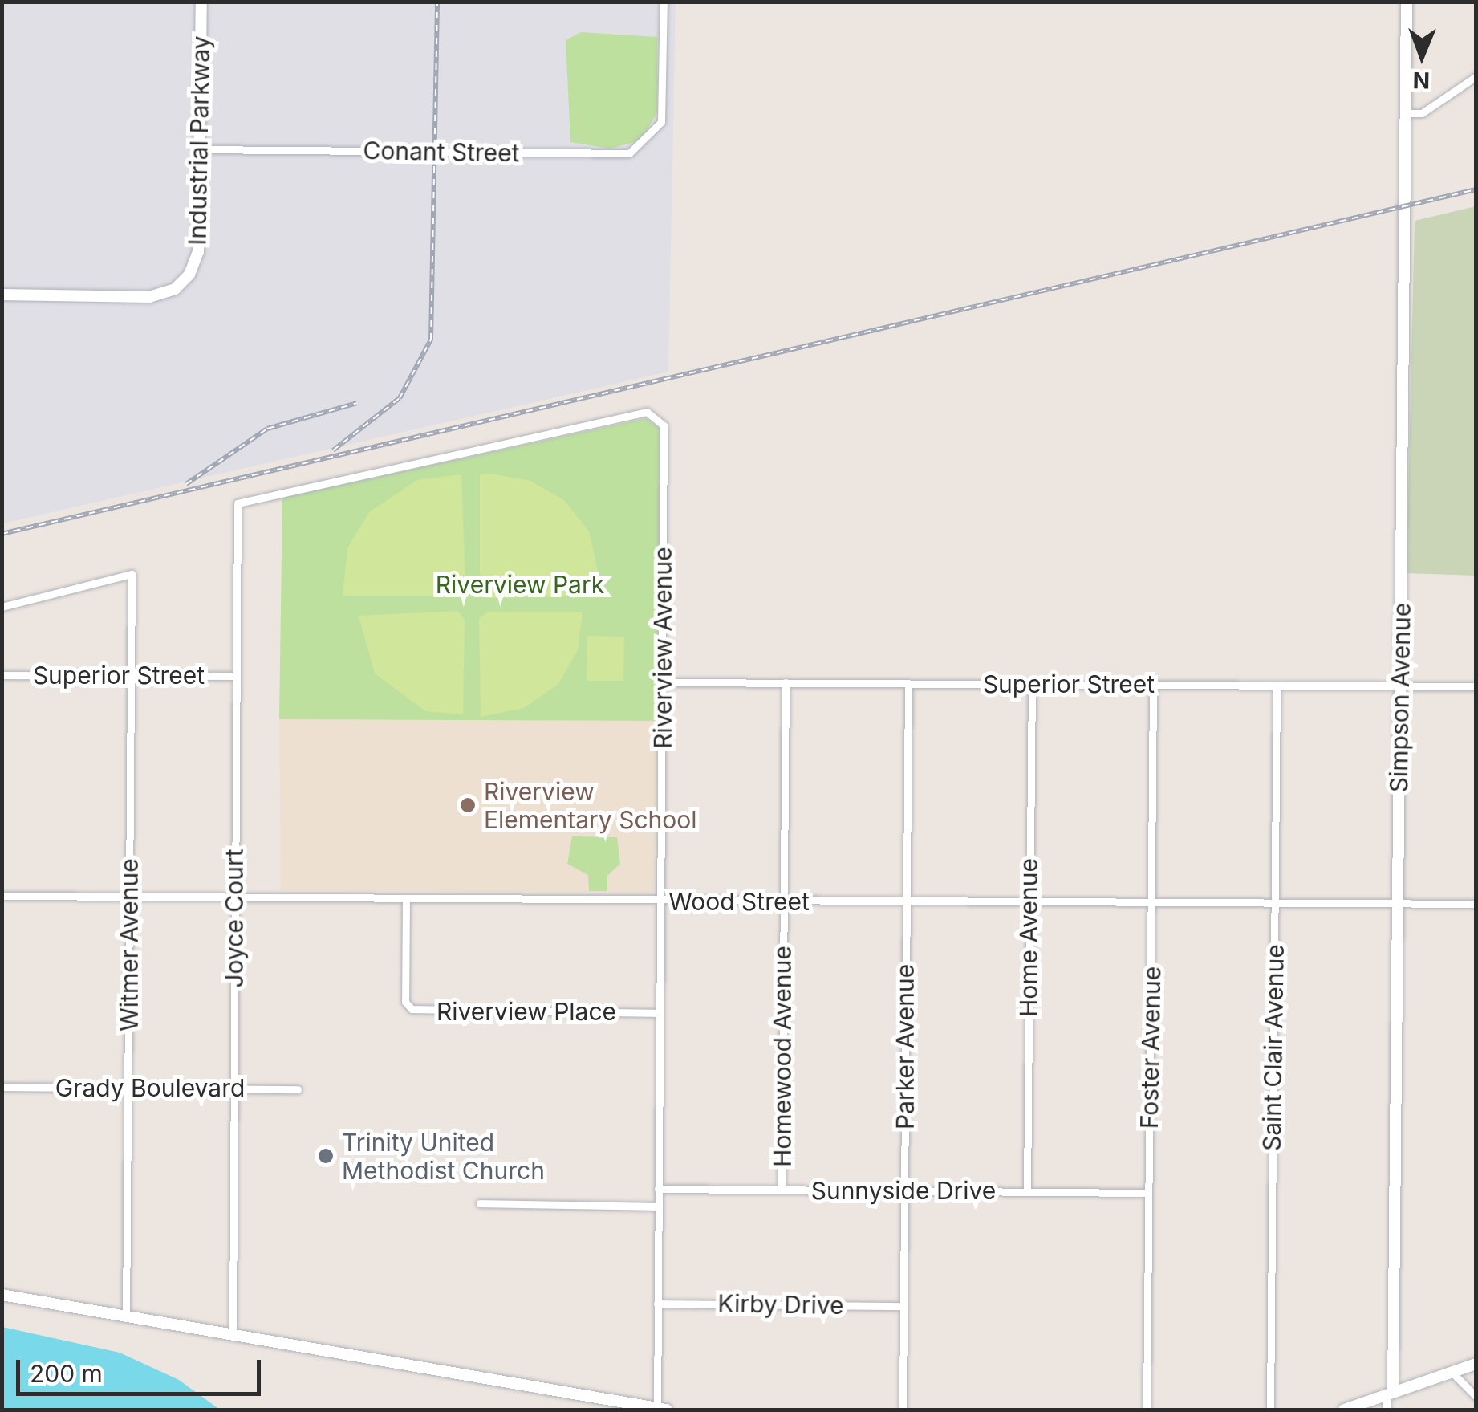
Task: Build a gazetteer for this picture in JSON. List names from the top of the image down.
{
  "streets": {
    "street": [
      "Industrial Parkway",
      "Conant Street",
      "Riverview Avenue",
      "Superior Street",
      "Simpson Avenue",
      "Wood Street",
      "Joyce Court",
      "Home Avenue",
      "Witmer Avenue",
      "Riverview Place",
      "Parker Avenue",
      "Foster Avenue",
      "Saint Clair Avenue",
      "Homewood Avenue",
      "Grady Boulevard",
      "Sunnyside Drive",
      "Kirby Drive"
    ]
  },
  "crossings": [
    ["Industrial Parkway", "Conant Street"],
    ["Riverview Avenue", "Superior Street"],
    ["Riverview Avenue", "Wood Street"],
    ["Riverview Avenue", "Joyce Court"],
    ["Riverview Avenue", "Riverview Place"],
    ["Riverview Avenue", "Sunnyside Drive"],
    ["Riverview Avenue", "Kirby Drive"],
    ["Superior Street", "Simpson Avenue"],
    ["Superior Street", "Joyce Court"],
    ["Superior Street", "Home Avenue"],
    ["Superior Street", "Witmer Avenue"],
    ["Superior Street", "Parker Avenue"],
    ["Superior Street", "Foster Avenue"],
    ["Superior Street", "Saint Clair Avenue"],
    ["Superior Street", "Homewood Avenue"],
    ["Simpson Avenue", "Wood Street"],
    ["Wood Street", "Joyce Court"],
    ["Wood Street", "Home Avenue"],
    ["Wood Street", "Witmer Avenue"],
    ["Wood Street", "Riverview Place"],
    ["Wood Street", "Parker Avenue"],
    ["Wood Street", "Foster Avenue"],
    ["Wood Street", "Saint Clair Avenue"],
    ["Wood Street", "Homewood Avenue"],
    ["Joyce Court", "Grady Boulevard"],
    ["Home Avenue", "Sunnyside Drive"],
    ["Witmer Avenue", "Grady Boulevard"],
    ["Parker Avenue", "Sunnyside Drive"],
    ["Parker Avenue", "Kirby Drive"],
    ["Foster Avenue", "Sunnyside Drive"],
    ["Homewood Avenue", "Sunnyside Drive"]
  ],
  "parks": ["Riverview Park"],
  "places": ["Riverview Elementary School", "Trinity United Methodist Church"],
  "scale_bar": "200 m",
  "north": "bottom"
}
